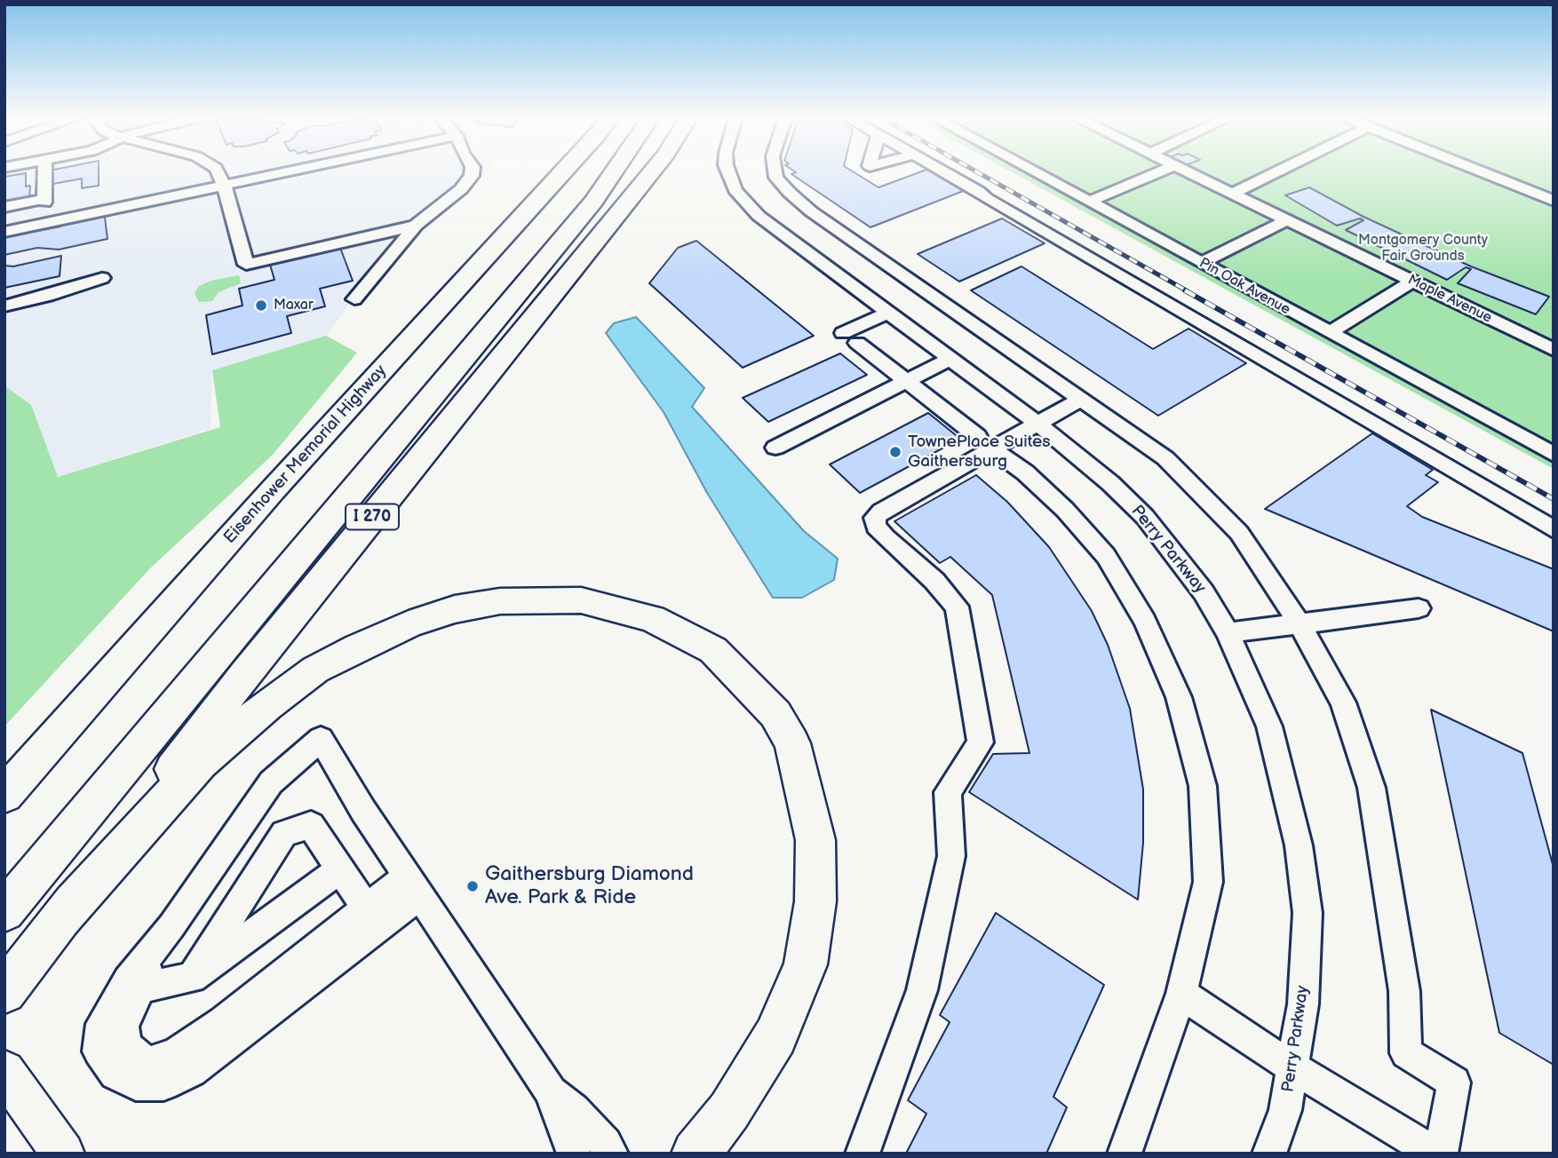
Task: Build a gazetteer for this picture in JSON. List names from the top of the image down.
{
  "streets": {
    "highway": ["Eisenhower Memorial Highway", "I 270"],
    "street": ["Pin Oak Avenue", "Maple Avenue", "Perry Parkway"]
  },
  "parks": ["Montgomery County Fair Grounds"],
  "places": ["Maxar", "TownePlace Suites Gaithersburg", "Gaithersburg Diamond Ave. Park & Ride"]
}
